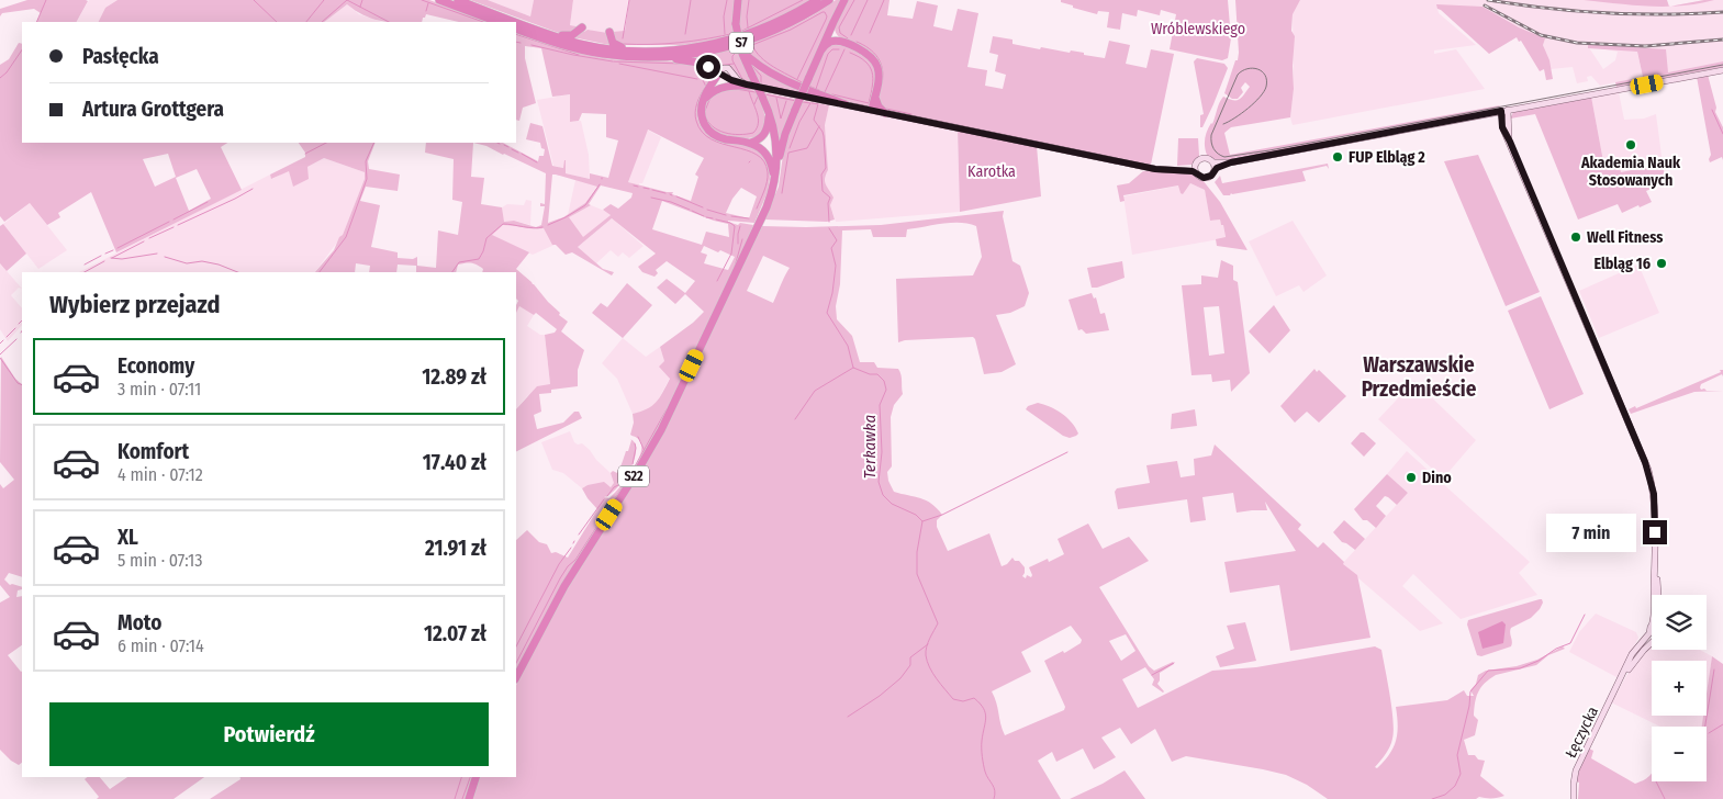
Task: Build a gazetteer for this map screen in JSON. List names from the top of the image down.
{
  "streets": {
    "highway": ["S7", "S22"],
    "main road": ["Łęczycka"]
  },
  "districts": ["Warszawskie Przedmieście"],
  "water": ["Terkawka"],
  "parks": ["Wróblewskiego", "Karotka"],
  "places": [
    "Akademia Nauk Stosowanych",
    "FUP Elbląg 2",
    "Well Fitness",
    "Elbląg 16",
    "Dino"
  ],
  "page": {
    "banner": ["Pasłęcka", "Artura Grottgera"],
    "heading": "Wybierz przejazd",
    "list": [
      {
        "name": "Economy",
        "note": "3 min · 07:11",
        "value": "12.89 zł"
      },
      {
        "name": "Komfort",
        "note": "4 min · 07:12",
        "value": "17.40 zł"
      },
      {
        "name": "XL",
        "note": "5 min · 07:13",
        "value": "21.91 zł"
      },
      {
        "name": "Moto",
        "note": "6 min · 07:14",
        "value": "12.07 zł"
      }
    ],
    "bubble": "7 min",
    "map_buttons": ["+", "−"],
    "buttons": "Potwierdź"
  }
}
